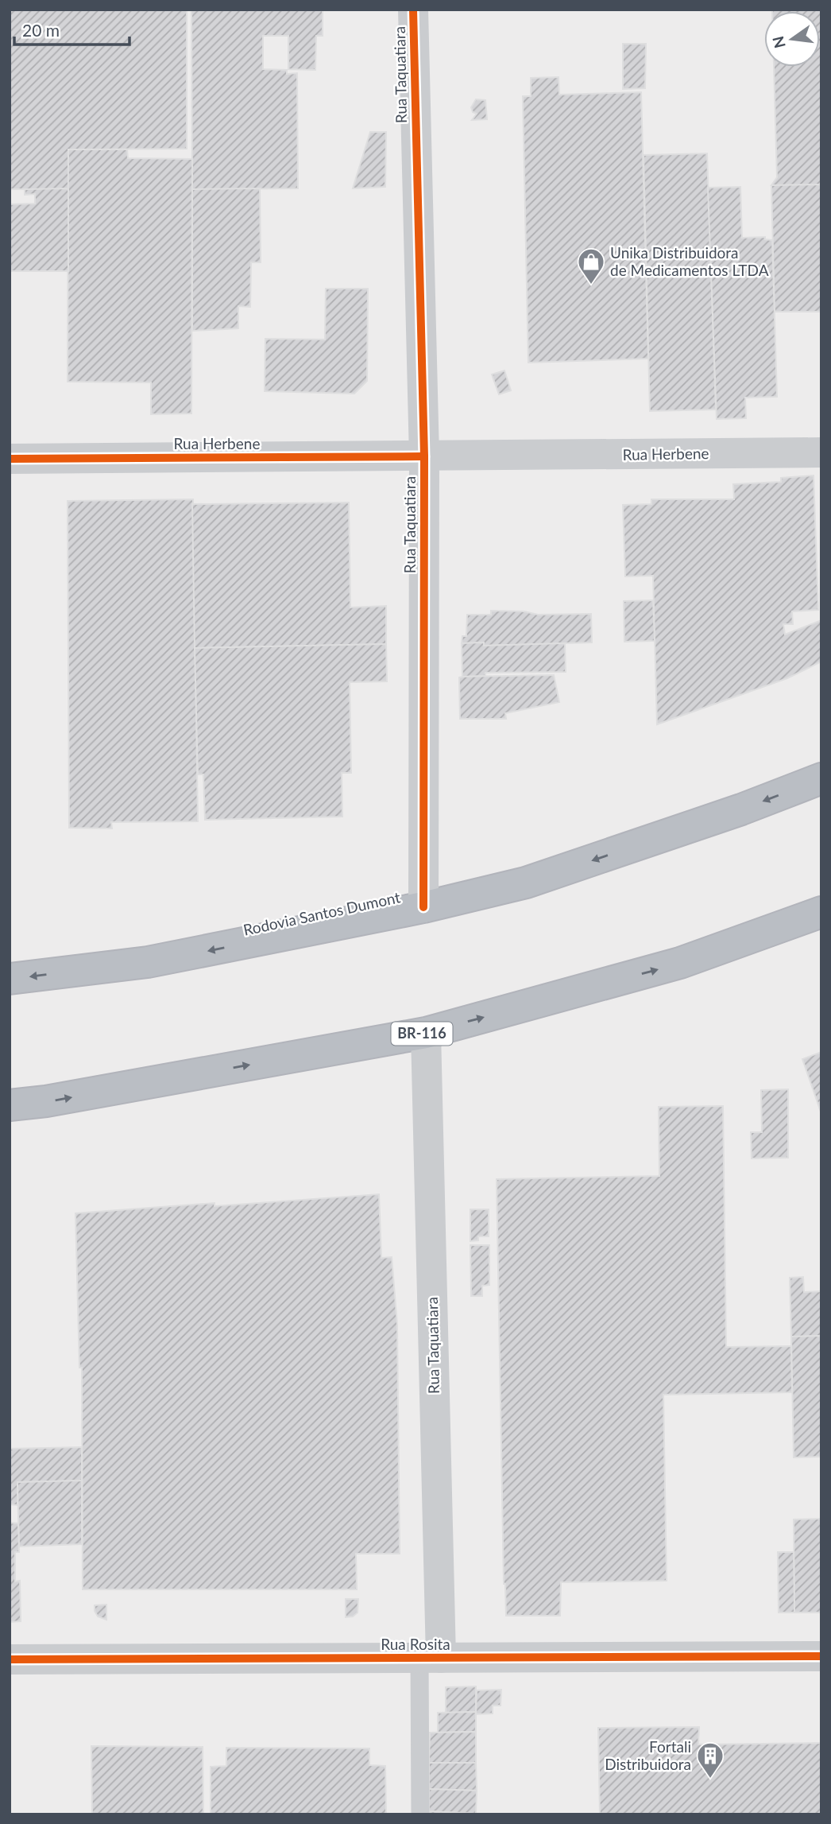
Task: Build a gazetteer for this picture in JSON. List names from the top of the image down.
{
  "streets": {
    "highway": ["Rodovia Santos Dumont", "BR-116"],
    "street": ["Rua Taquatiara", "Rua Herbene", "Rua Rosita"]
  },
  "crossings": [
    ["Rua Taquatiara", "Rua Herbene"],
    ["Rua Taquatiara", "Rodovia Santos Dumont"],
    ["Rua Taquatiara", "BR-116"],
    ["Rua Taquatiara", "Rua Rosita"]
  ],
  "places": {
    "shop": ["Unika Distribuidora de Medicamentos LTDA"],
    "building": ["Fortali Distribuidora"]
  },
  "scale_bar": "20 m",
  "north": "left"
}
